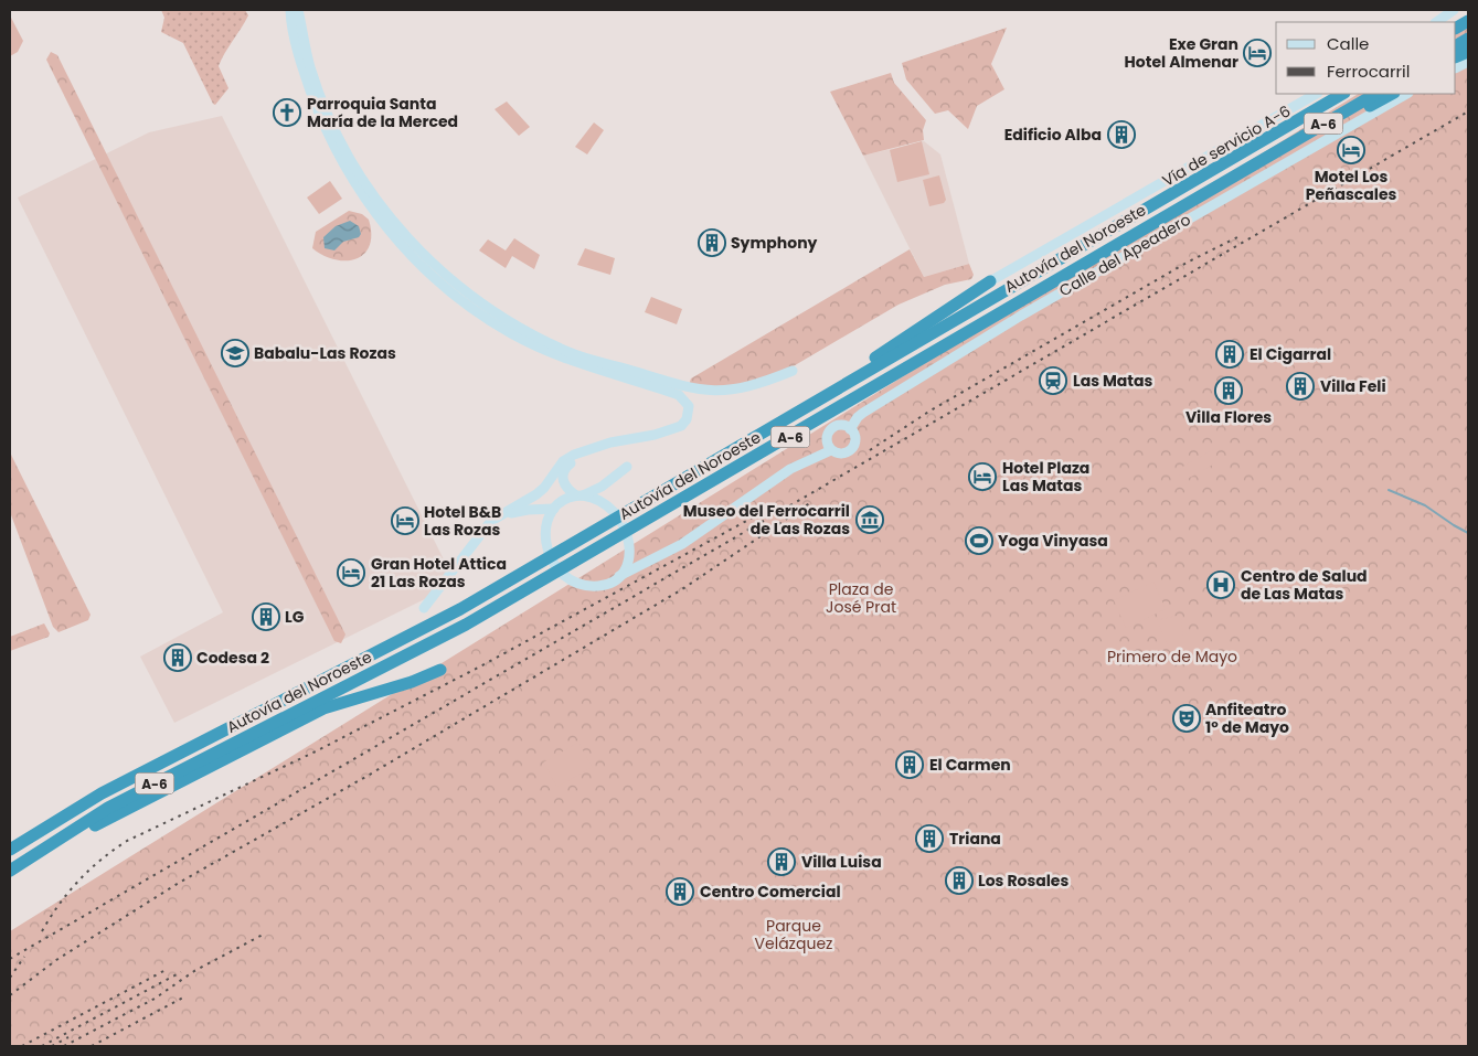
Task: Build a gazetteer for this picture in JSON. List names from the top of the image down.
{
  "streets": {
    "highway": ["A-6", "Autovía del Noroeste"],
    "street": ["Vía de servicio A-6", "Calle del Apeadero"]
  },
  "parks": ["Plaza de José Prat", "Primero de Mayo", "Parque Velázquez"],
  "places": {
    "hotel": [
      "Exe Gran Hotel Almenar",
      "Motel Los Peñascales",
      "Hotel Plaza Las Matas",
      "Hotel B&B Las Rozas",
      "Gran Hotel Attica 21 Las Rozas"
    ],
    "church": ["Parroquia Santa María de la Merced"],
    "building": [
      "Edificio Alba",
      "Symphony",
      "El Cigarral",
      "Villa Feli",
      "Villa Flores",
      "LG",
      "Codesa 2",
      "El Carmen",
      "Triana",
      "Villa Luisa",
      "Los Rosales",
      "Centro Comercial"
    ],
    "school or university": ["Babalu-Las Rozas"],
    "station": ["Las Matas"],
    "museum": ["Museo del Ferrocarril de Las Rozas"],
    "sports": ["Yoga Vinyasa"],
    "hospital": ["Centro de Salud de Las Matas"],
    "theatre": ["Anfiteatro 1° de Mayo"]
  },
  "legend": ["Calle", "Ferrocarril"]
}
